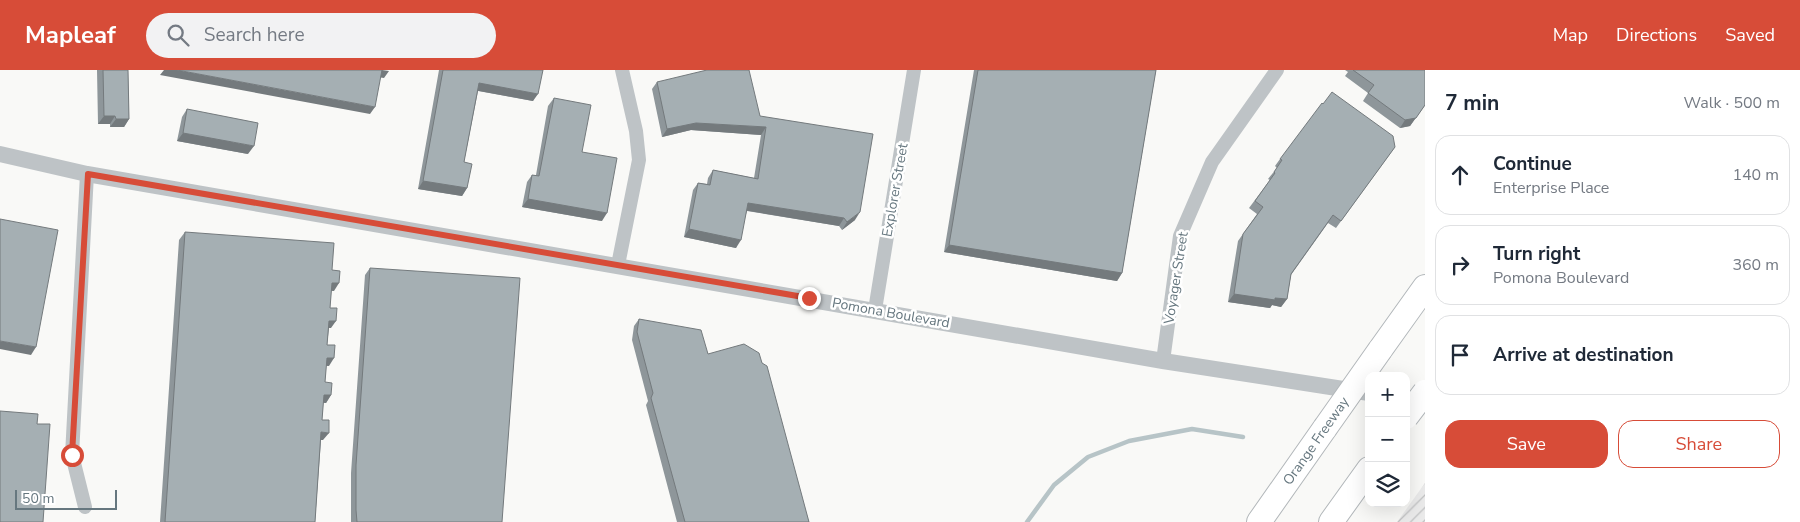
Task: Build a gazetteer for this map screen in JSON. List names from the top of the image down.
{
  "streets": {
    "highway": ["Orange Freeway"],
    "street": ["Explorer Street", "Voyager Street", "Pomona Boulevard"]
  },
  "crossings": [
    ["Explorer Street", "Pomona Boulevard"],
    ["Voyager Street", "Pomona Boulevard"]
  ],
  "scale_bar": "50 m",
  "page": {
    "header": "Mapleaf",
    "search": "Search here",
    "nav": ["Map", "Directions", "Saved"],
    "heading": ["7 min", "Walk · 500 m"],
    "list": [
      ["Continue", "Enterprise Place", "140 m"],
      ["Turn right", "Pomona Boulevard", "360 m"],
      "Arrive at destination"
    ],
    "map_buttons": ["+", "−"],
    "buttons": ["Save", "Share"],
    "scale": "50 m"
  }
}
